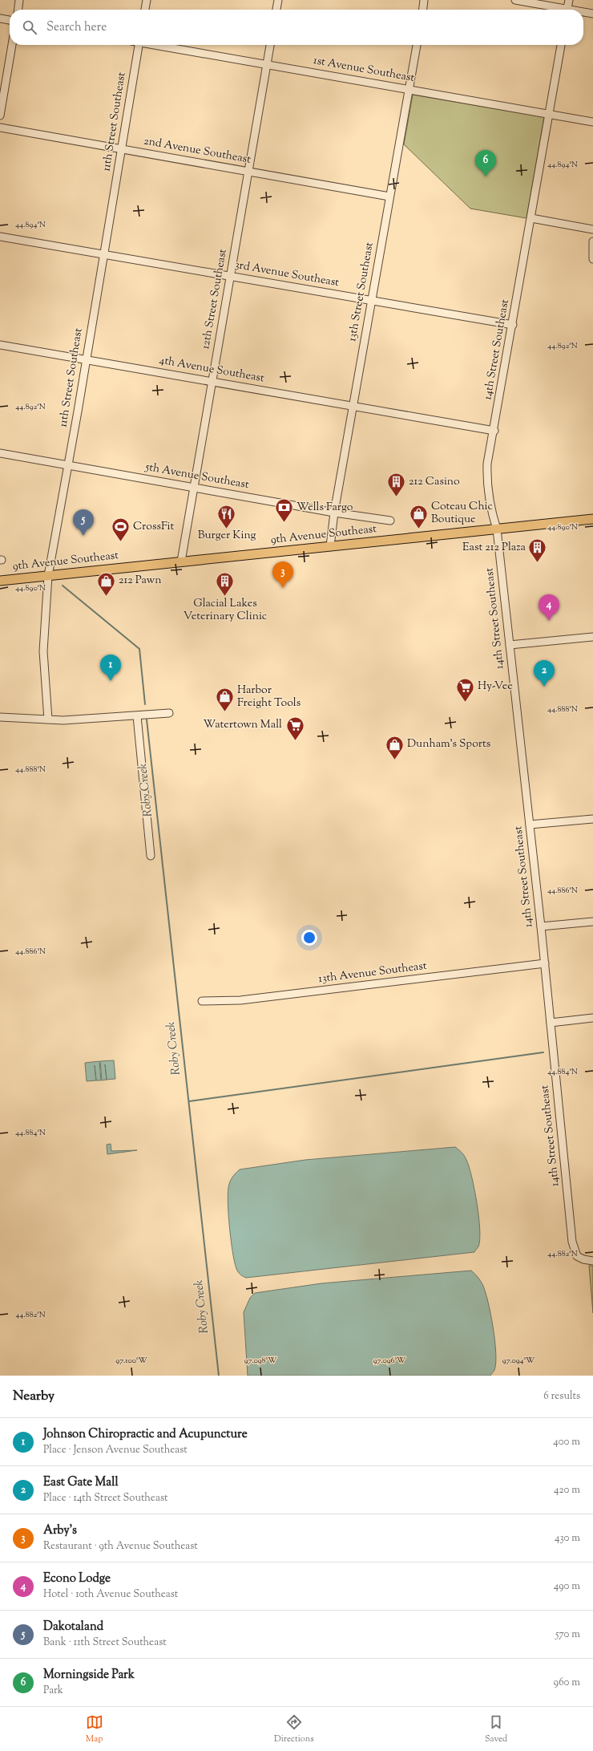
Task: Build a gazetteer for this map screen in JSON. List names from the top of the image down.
{
  "streets": {
    "main road": ["9th Avenue Southeast"],
    "street": [
      "1st Avenue Southeast",
      "11th Street Southeast",
      "2nd Avenue Southeast",
      "3rd Avenue Southeast",
      "13th Street Southeast",
      "12th Street Southeast",
      "14th Street Southeast",
      "4th Avenue Southeast",
      "5th Avenue Southeast",
      "13th Avenue Southeast"
    ]
  },
  "crossings": [
    ["1st Avenue Southeast", "13th Street Southeast"],
    ["1st Avenue Southeast", "12th Street Southeast"],
    ["1st Avenue Southeast", "14th Street Southeast"],
    ["11th Street Southeast", "2nd Avenue Southeast"],
    ["11th Street Southeast", "3rd Avenue Southeast"],
    ["11th Street Southeast", "4th Avenue Southeast"],
    ["11th Street Southeast", "5th Avenue Southeast"],
    ["11th Street Southeast", "9th Avenue Southeast"],
    ["2nd Avenue Southeast", "13th Street Southeast"],
    ["2nd Avenue Southeast", "12th Street Southeast"],
    ["3rd Avenue Southeast", "13th Street Southeast"],
    ["3rd Avenue Southeast", "12th Street Southeast"],
    ["3rd Avenue Southeast", "14th Street Southeast"],
    ["13th Street Southeast", "4th Avenue Southeast"],
    ["13th Street Southeast", "5th Avenue Southeast"],
    ["13th Street Southeast", "9th Avenue Southeast"],
    ["12th Street Southeast", "4th Avenue Southeast"],
    ["12th Street Southeast", "5th Avenue Southeast"],
    ["12th Street Southeast", "9th Avenue Southeast"],
    ["14th Street Southeast", "4th Avenue Southeast"],
    ["14th Street Southeast", "9th Avenue Southeast"],
    ["14th Street Southeast", "13th Avenue Southeast"]
  ],
  "water": ["Roby Creek"],
  "places": {
    "building": ["212 Casino", "East 212 Plaza", "Glacial Lakes Veterinary Clinic"],
    "bank": ["Wells Fargo"],
    "restaurant": ["Burger King"],
    "shop": [
      "Coteau Chic Boutique",
      "212 Pawn",
      "Harbor Freight Tools",
      "Dunham's Sports"
    ],
    "sports": ["CrossFit"],
    "supermarket": ["Hy-Vee", "Watertown Mall"]
  },
  "page": {
    "search": "Search here",
    "pins": [
      "6",
      "5",
      "3",
      "4",
      "1",
      "2"
    ],
    "heading": ["Nearby", "6 results"],
    "list": [
      {
        "mark": "1",
        "name": "Johnson Chiropractic and Acupuncture",
        "note": "Place · Jenson Avenue Southeast",
        "value": "400 m"
      },
      {
        "mark": "2",
        "name": "East Gate Mall",
        "note": "Place · 14th Street Southeast",
        "value": "420 m"
      },
      {
        "mark": "3",
        "name": "Arby's",
        "note": "Restaurant · 9th Avenue Southeast",
        "value": "430 m"
      },
      {
        "mark": "4",
        "name": "Econo Lodge",
        "note": "Hotel · 10th Avenue Southeast",
        "value": "490 m"
      },
      {
        "mark": "5",
        "name": "Dakotaland",
        "note": "Bank · 11th Street Southeast",
        "value": "570 m"
      },
      {
        "mark": "6",
        "name": "Morningside Park",
        "note": "Park",
        "value": "960 m"
      }
    ],
    "nav": ["Map", "Directions", "Saved"]
  },
  "coordinates": [
    "44.894°N",
    "44.892°N",
    "44.890°N",
    "44.888°N",
    "44.886°N",
    "44.884°N",
    "44.882°N",
    "97.100°W",
    "97.098°W",
    "97.096°W",
    "97.094°W"
  ]
}
